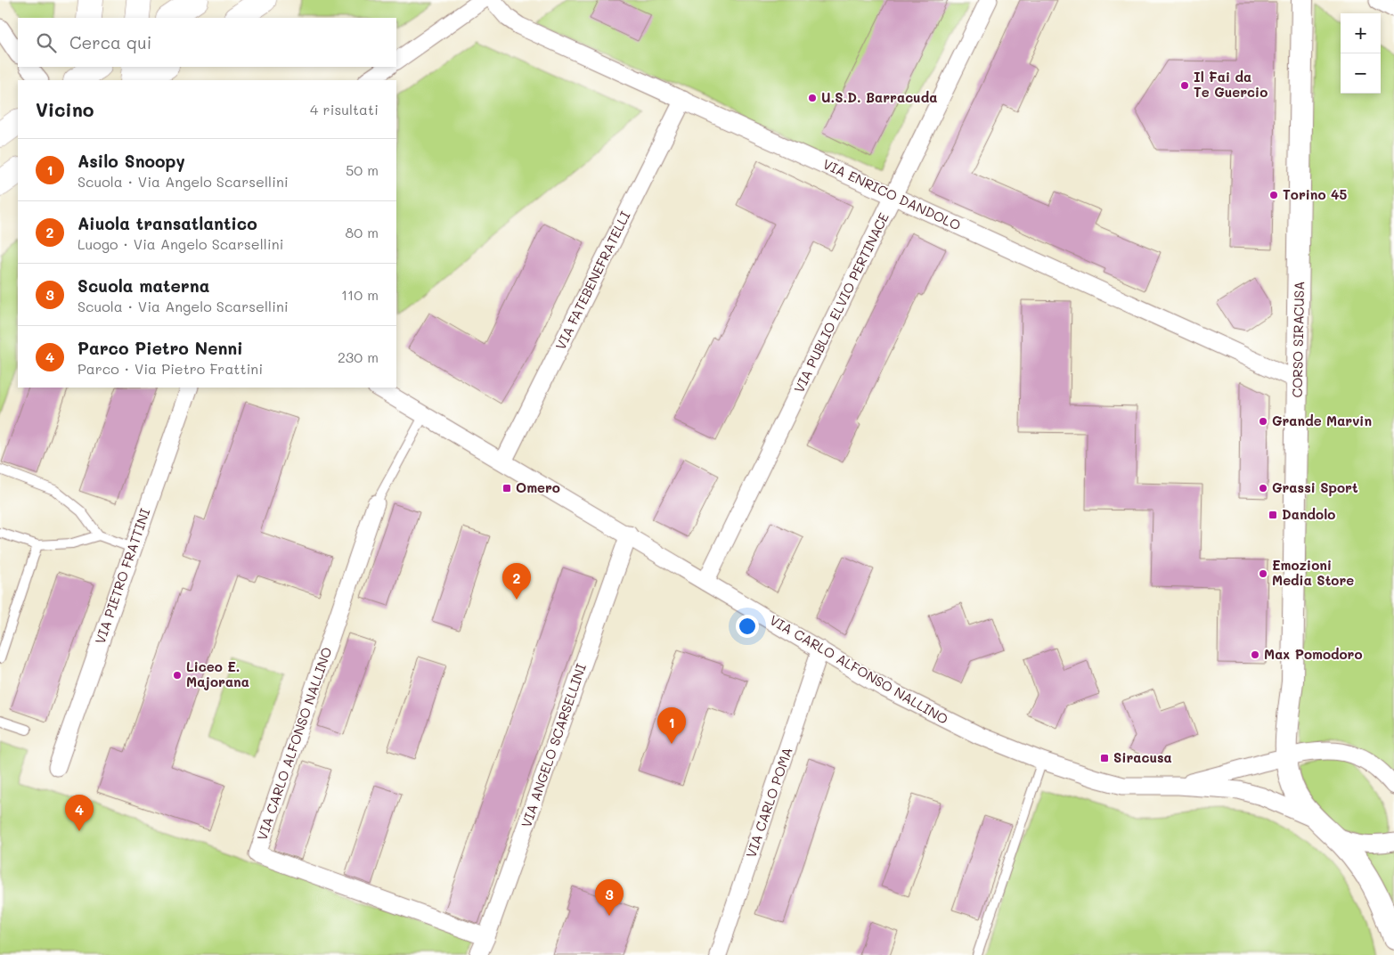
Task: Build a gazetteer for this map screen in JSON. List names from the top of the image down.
{
  "streets": {
    "street": [
      "VIA ENRICO DANDOLO",
      "VIA FATEBENEFRATELLI",
      "VIA PUBLIO ELVIO PERTINACE",
      "CORSO SIRACUSA",
      "VIA PIETRO FRATTINI",
      "VIA CARLO ALFONSO NALLINO",
      "VIA ANGELO SCARSELLINI",
      "VIA CARLO POMA"
    ]
  },
  "crossings": [
    ["VIA ENRICO DANDOLO", "VIA FATEBENEFRATELLI"],
    ["VIA ENRICO DANDOLO", "VIA PUBLIO ELVIO PERTINACE"],
    ["VIA ENRICO DANDOLO", "CORSO SIRACUSA"],
    ["VIA FATEBENEFRATELLI", "VIA CARLO ALFONSO NALLINO"],
    ["VIA PUBLIO ELVIO PERTINACE", "VIA CARLO ALFONSO NALLINO"],
    ["CORSO SIRACUSA", "VIA CARLO ALFONSO NALLINO"],
    ["VIA CARLO ALFONSO NALLINO", "VIA ANGELO SCARSELLINI"],
    ["VIA CARLO ALFONSO NALLINO", "VIA CARLO POMA"]
  ],
  "places": {
    "other": [
      "Il Fai da Te Guercio",
      "U.S.D. Barracuda",
      "Torino 45",
      "Grande Marvin",
      "Grassi Sport",
      "Emozioni Media Store",
      "Max Pomodoro",
      "Liceo E. Majorana"
    ],
    "transit": ["Omero", "Dandolo", "Siracusa"]
  },
  "page": {
    "map_buttons": ["+", "−"],
    "search": "Cerca qui",
    "heading": ["Vicino", "4 risultati"],
    "list": [
      {
        "mark": "1",
        "name": "Asilo Snoopy",
        "note": "Scuola · Via Angelo Scarsellini",
        "value": "50 m"
      },
      {
        "mark": "2",
        "name": "Aiuola transatlantico",
        "note": "Luogo · Via Angelo Scarsellini",
        "value": "80 m"
      },
      {
        "mark": "3",
        "name": "Scuola materna",
        "note": "Scuola · Via Angelo Scarsellini",
        "value": "110 m"
      },
      {
        "mark": "4",
        "name": "Parco Pietro Nenni",
        "note": "Parco · Via Pietro Frattini",
        "value": "230 m"
      }
    ],
    "pins": [
      "2",
      "1",
      "4",
      "3"
    ]
  }
}
